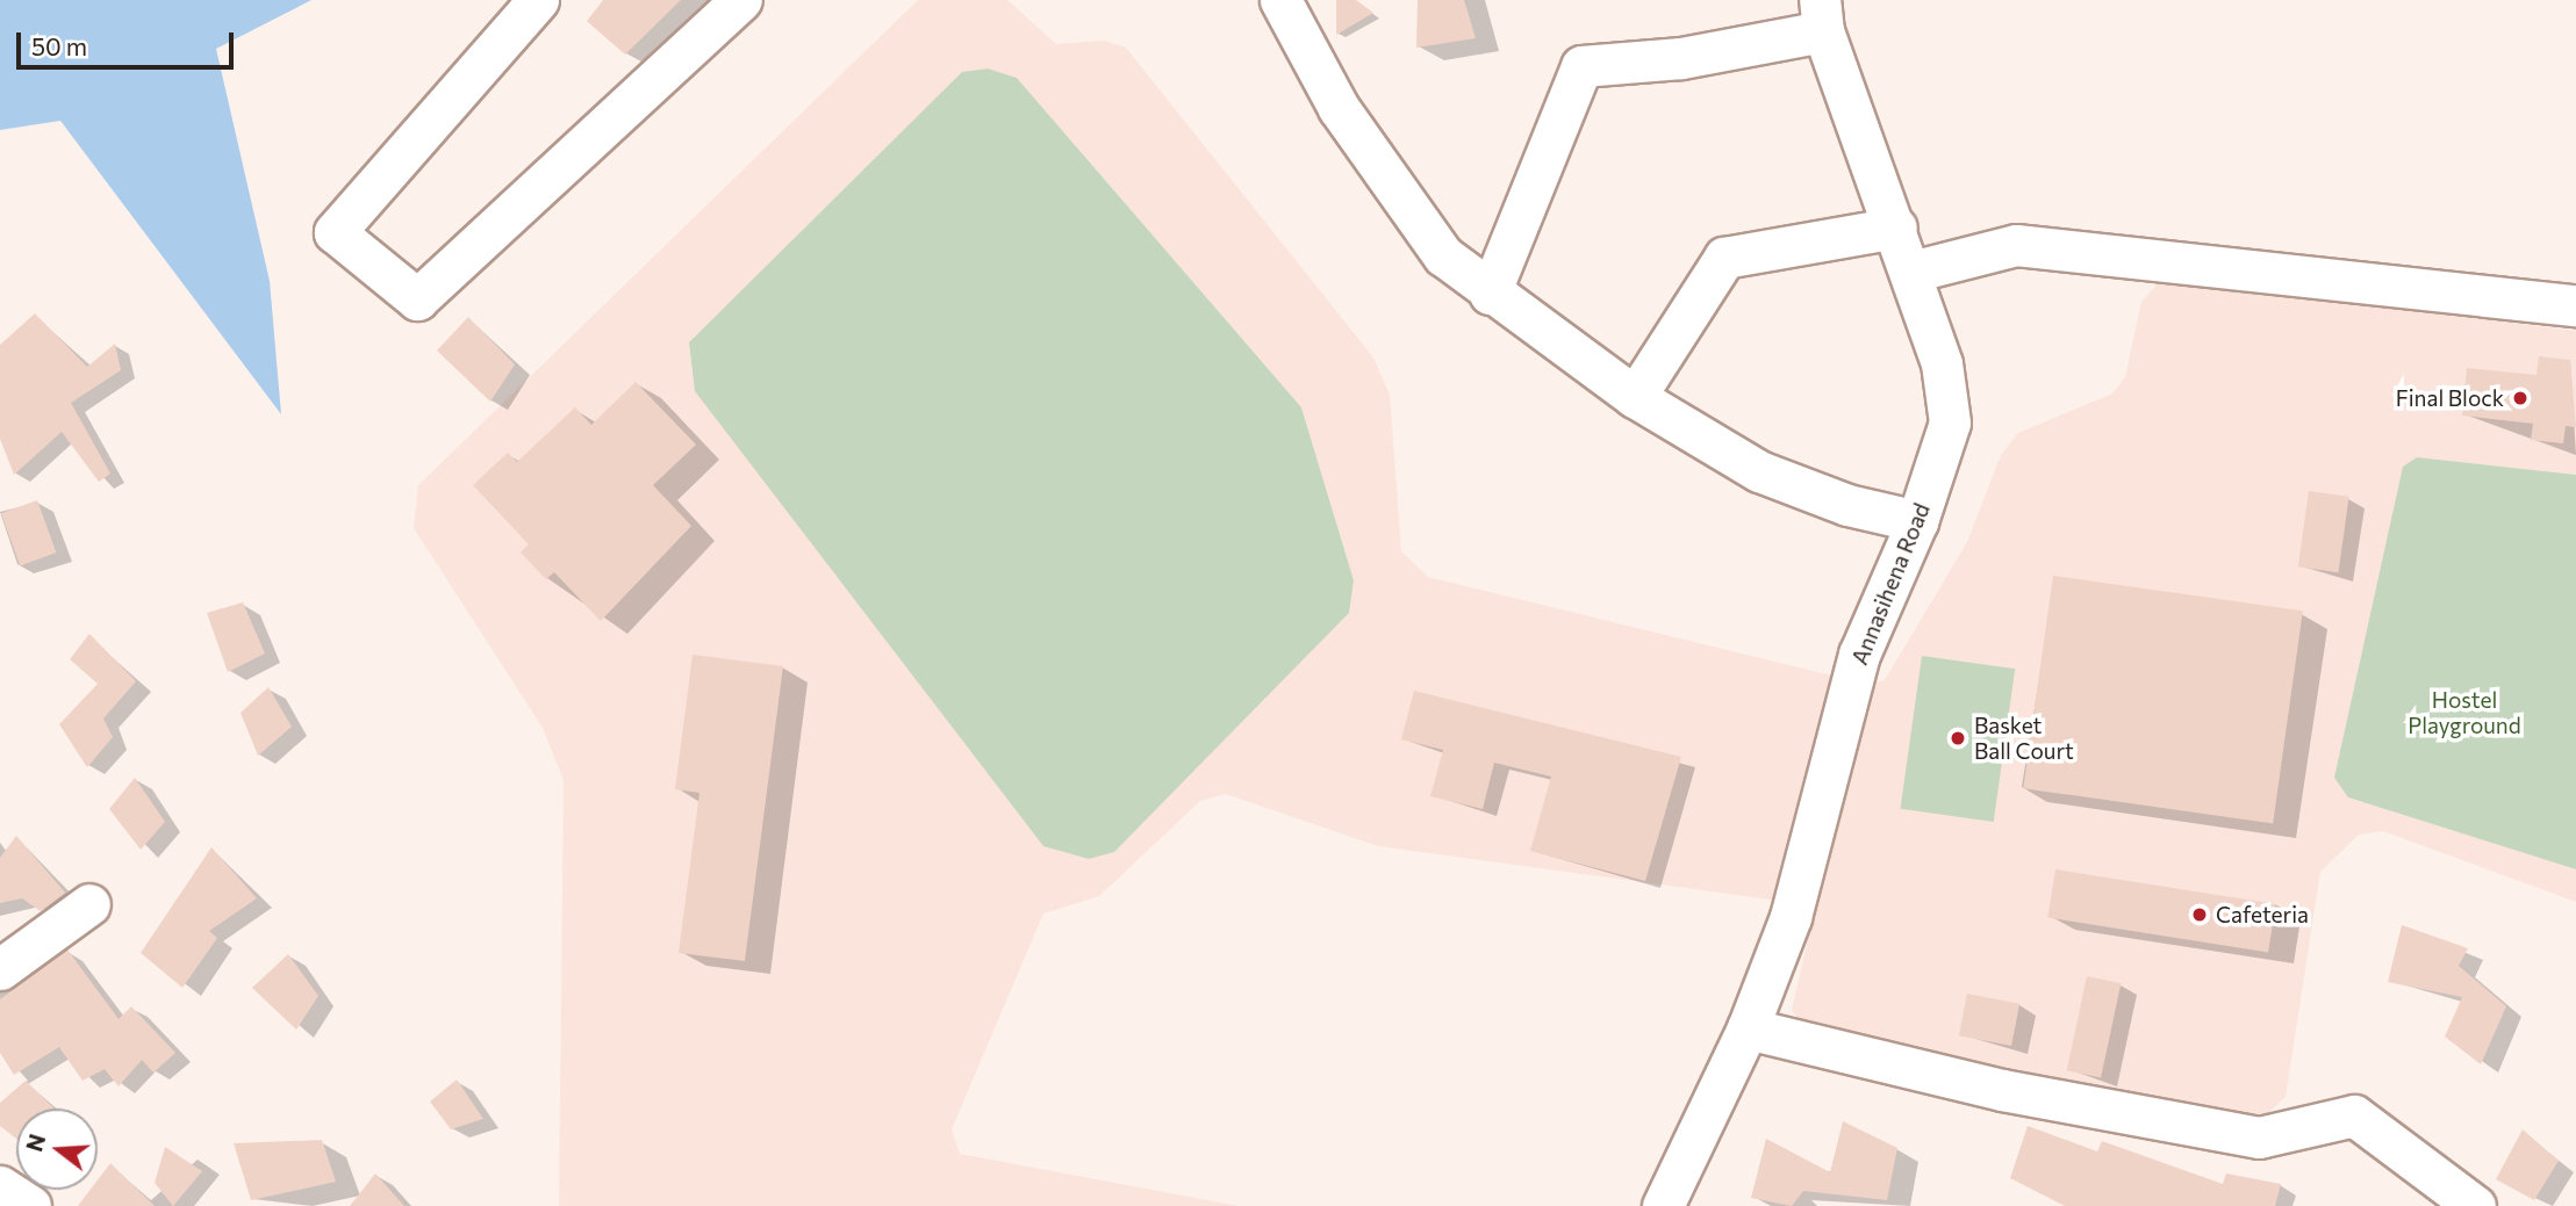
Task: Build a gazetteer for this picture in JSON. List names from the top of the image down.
{
  "streets": {
    "street": ["Annasihena Road"]
  },
  "parks": ["Hostel Playground"],
  "places": ["Final Block", "Basket Ball Court", "Cafeteria"],
  "scale_bar": "50 m",
  "north": "left"
}
